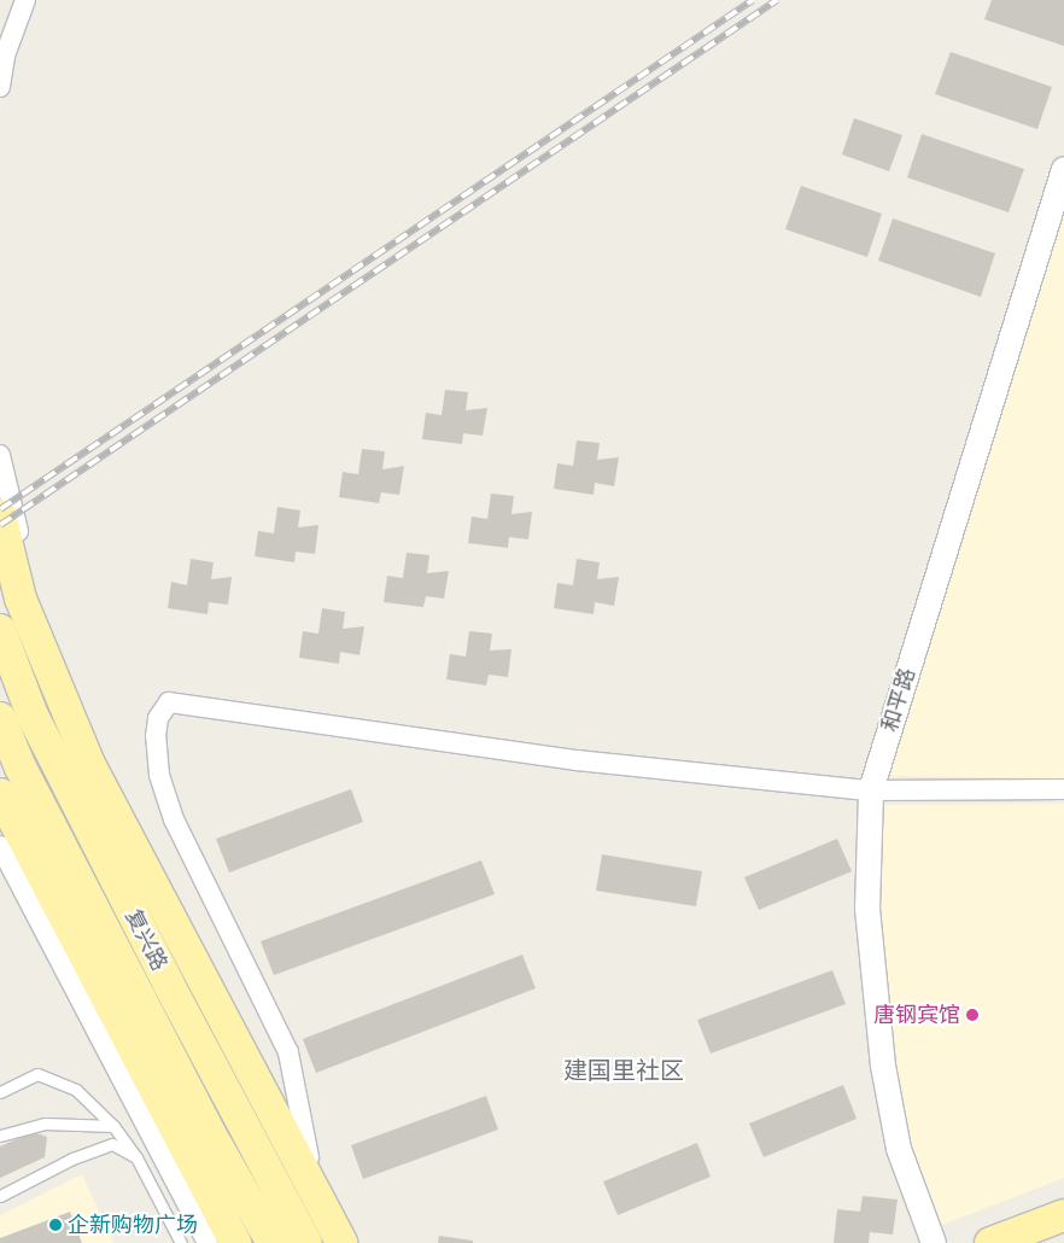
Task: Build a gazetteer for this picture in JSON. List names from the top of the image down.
{
  "streets": {
    "main road": ["复兴路"],
    "street": ["和平路"]
  },
  "districts": ["建国里社区"],
  "places": ["唐钢宾馆", "企新购物广场"]
}
